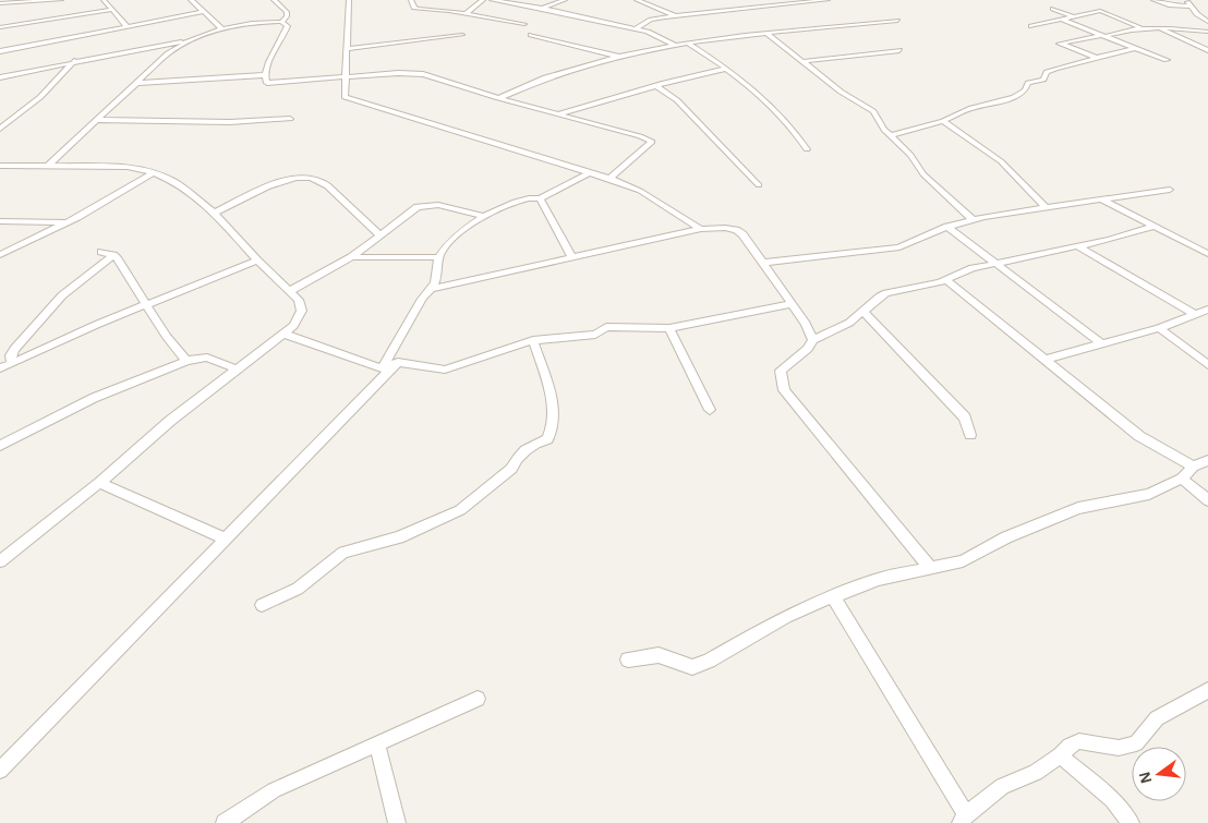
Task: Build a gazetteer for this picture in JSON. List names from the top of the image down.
{
  "north": "left"
}
